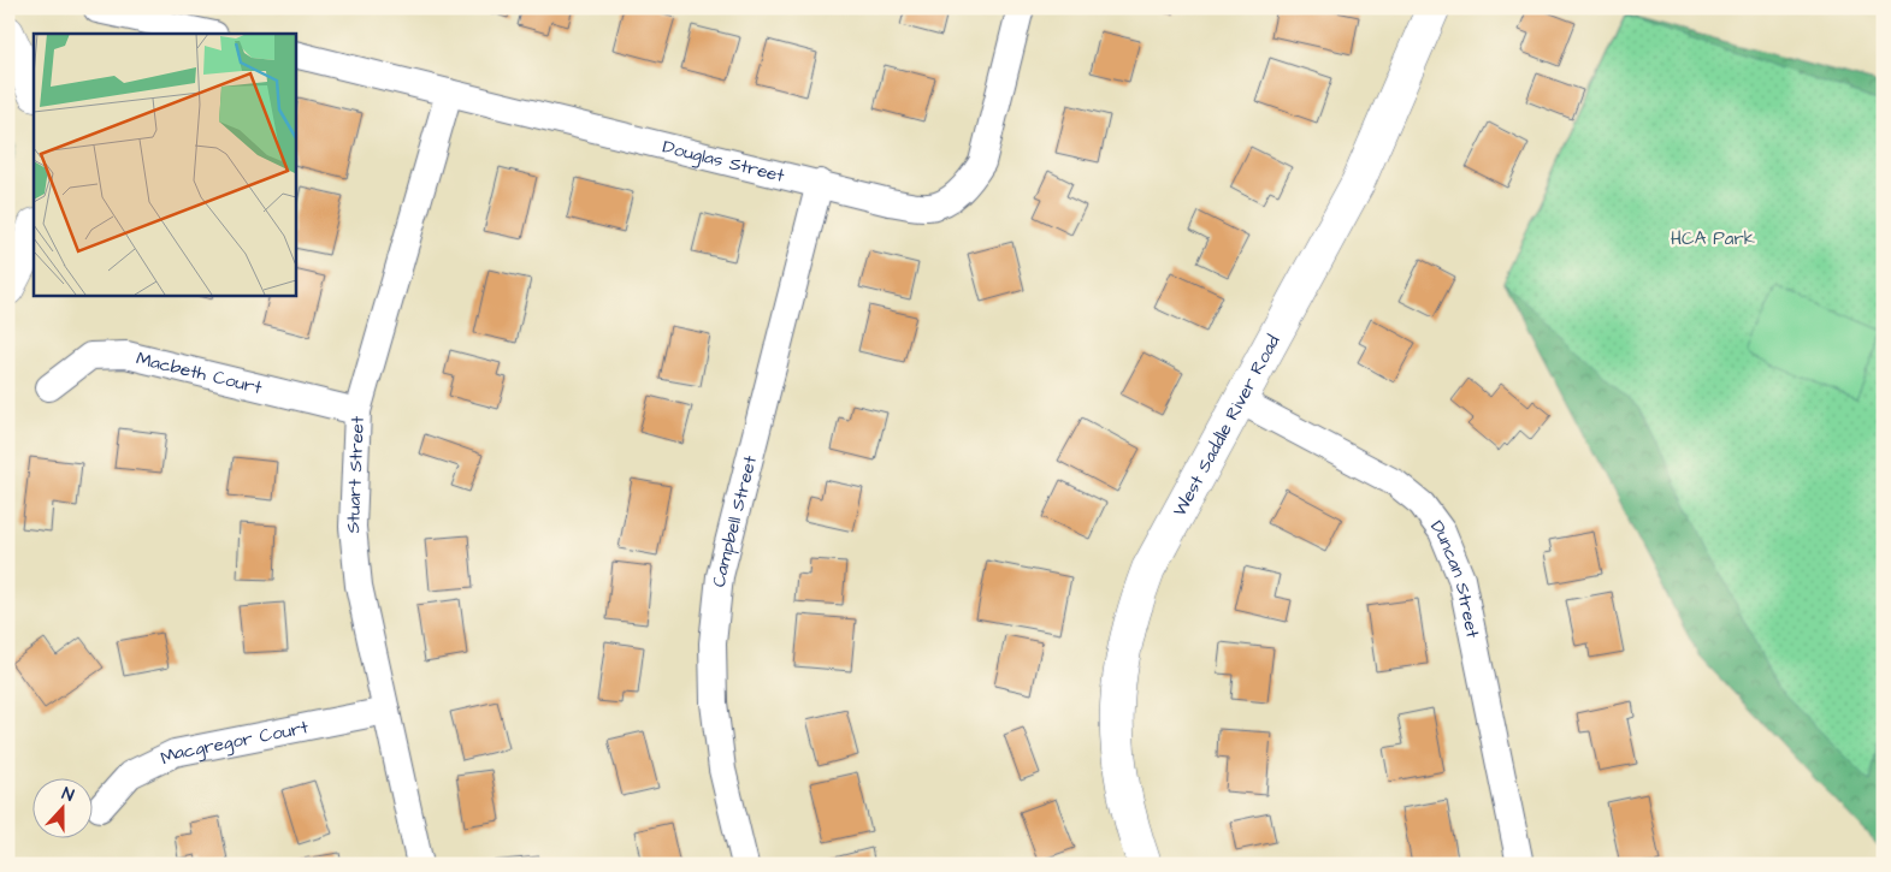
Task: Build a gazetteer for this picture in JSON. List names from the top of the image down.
{
  "streets": {
    "main road": ["West Saddle River Road"],
    "street": [
      "Douglas Street",
      "Macbeth Court",
      "Stuart Street",
      "Campbell Street",
      "Duncan Street",
      "Macgregor Court"
    ]
  },
  "crossings": [
    ["Douglas Street", "Stuart Street"],
    ["Douglas Street", "Campbell Street"],
    ["Macbeth Court", "Stuart Street"],
    ["West Saddle River Road", "Duncan Street"],
    ["Stuart Street", "Macgregor Court"]
  ],
  "parks": ["HCA Park"],
  "north": "top"
}
